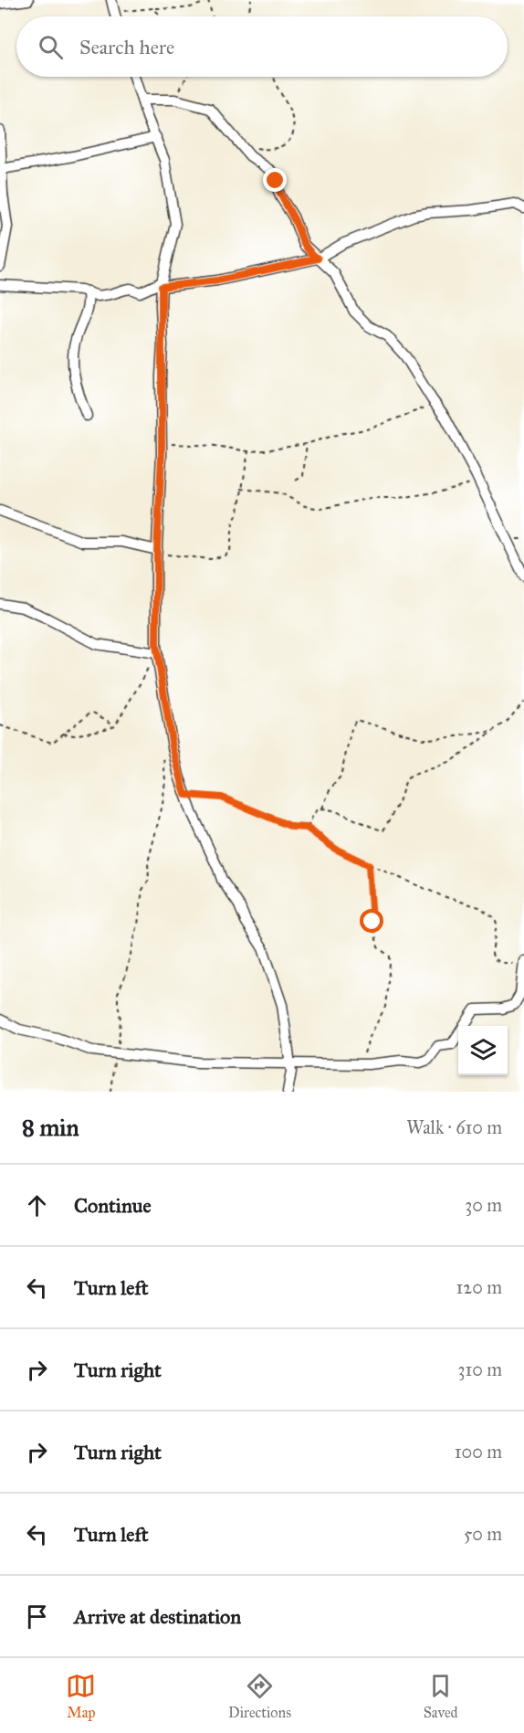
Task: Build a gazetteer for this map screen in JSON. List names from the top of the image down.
{
  "page": {
    "search": "Search here",
    "heading": ["8 min", "Walk · 610 m"],
    "list": [
      ["Continue", "30 m"],
      ["Turn left", "120 m"],
      ["Turn right", "310 m"],
      ["Turn right", "100 m"],
      ["Turn left", "50 m"],
      "Arrive at destination"
    ],
    "nav": ["Map", "Directions", "Saved"]
  }
}
